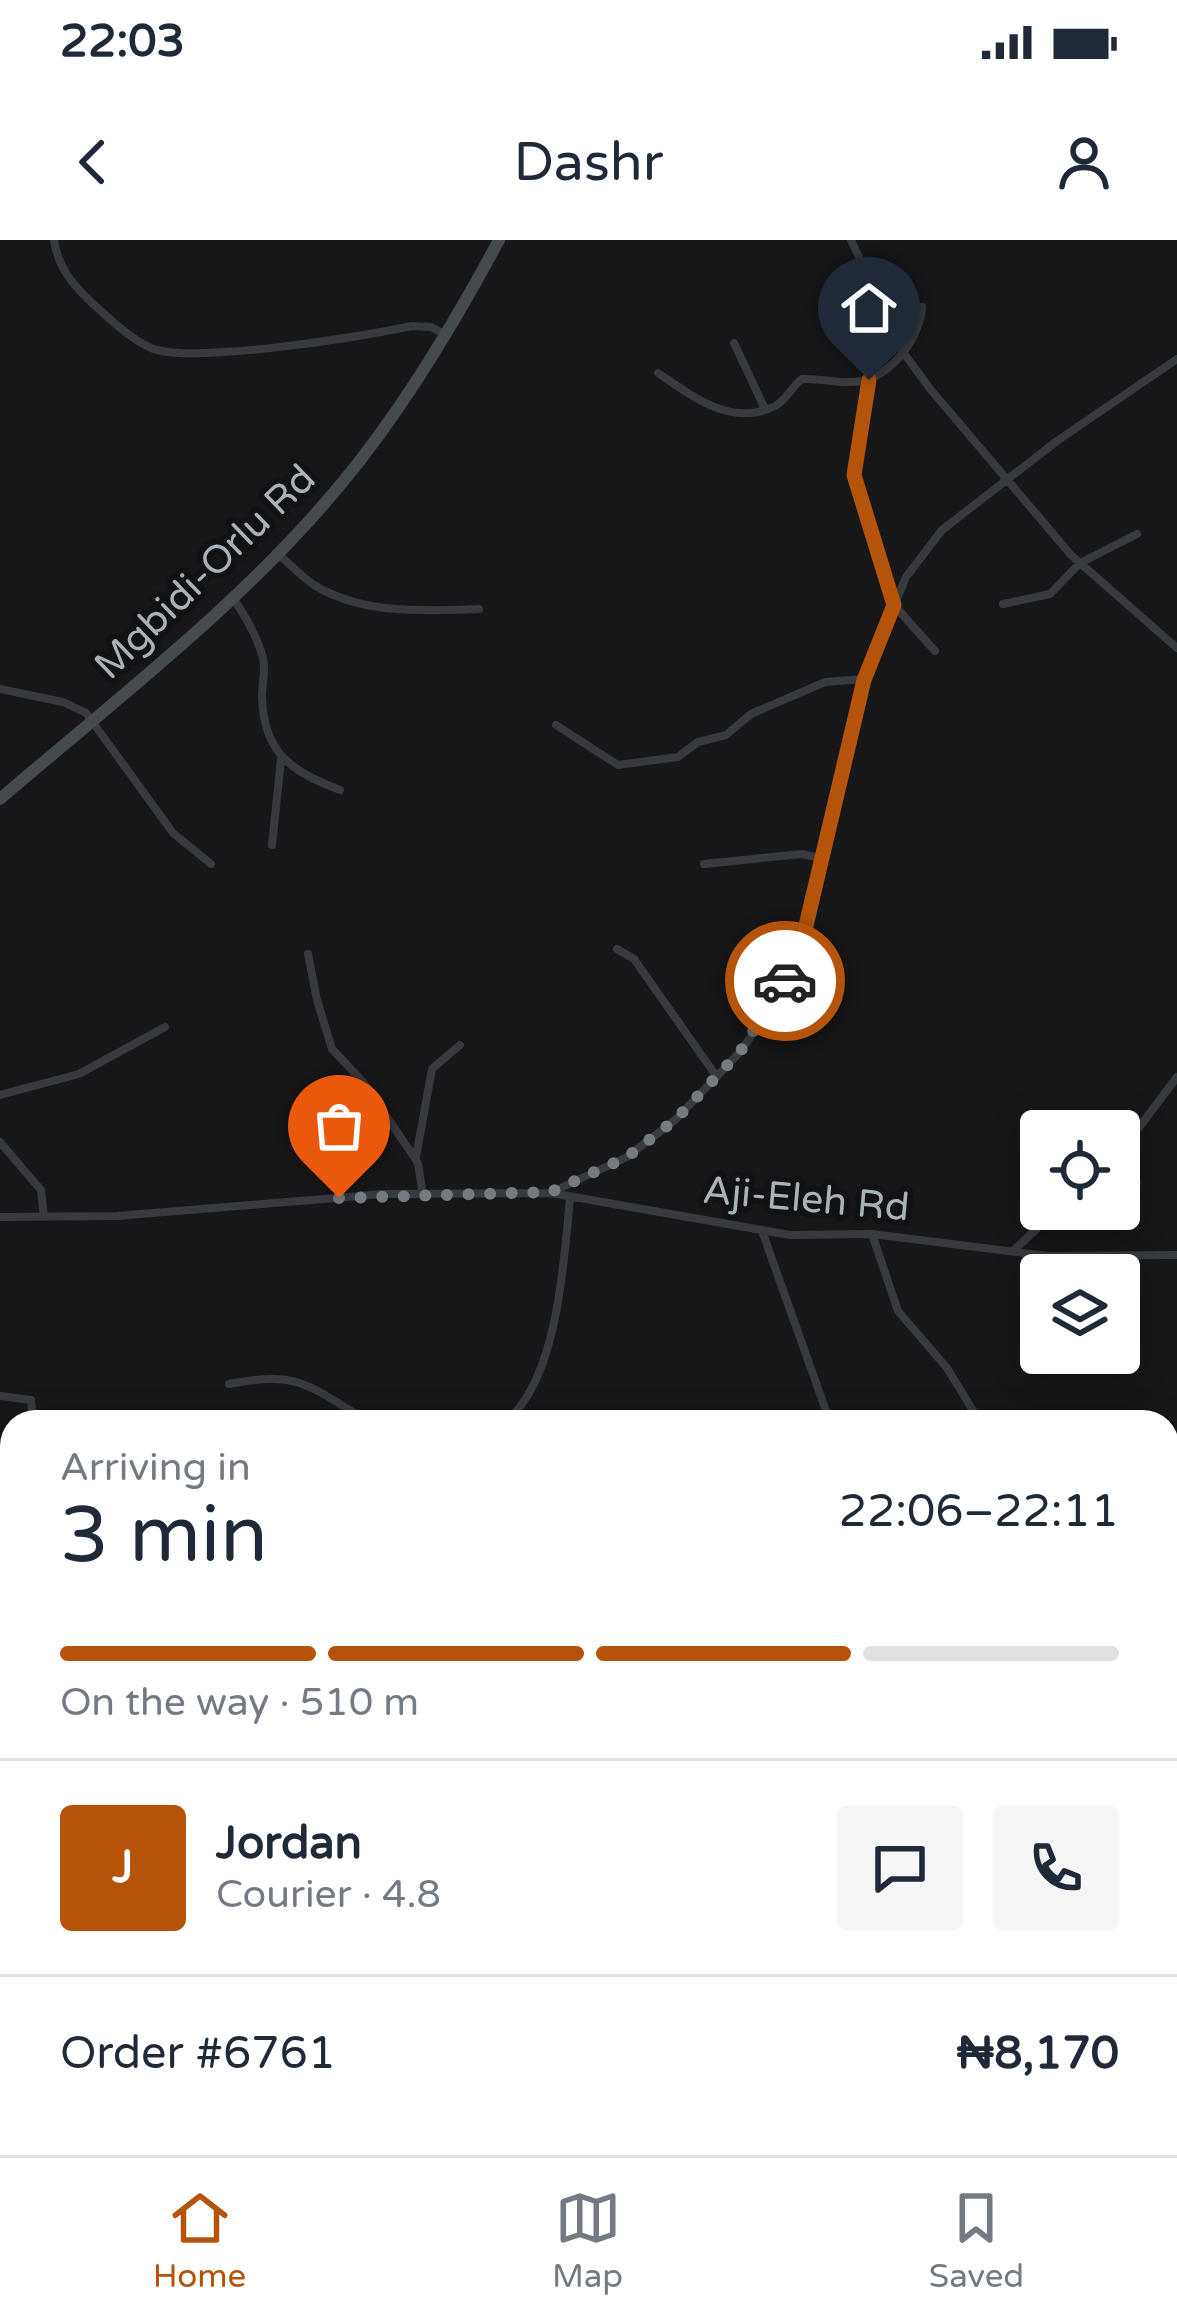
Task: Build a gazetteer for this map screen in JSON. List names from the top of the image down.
{
  "streets": {
    "main road": ["Mgbidi-Orlu Rd"],
    "street": ["Aji-Eleh Rd"]
  },
  "page": {
    "status": "22:03",
    "header": "Dashr",
    "heading": ["3 min", "Arriving in", "22:06–22:11"],
    "panel": [
      "Jordan",
      "Courier · 4.8",
      "Order #6761",
      "₦8,170"
    ],
    "bar": "On the way · 510 m",
    "round": "J",
    "tabs": ["Home", "Map", "Saved"]
  }
}
